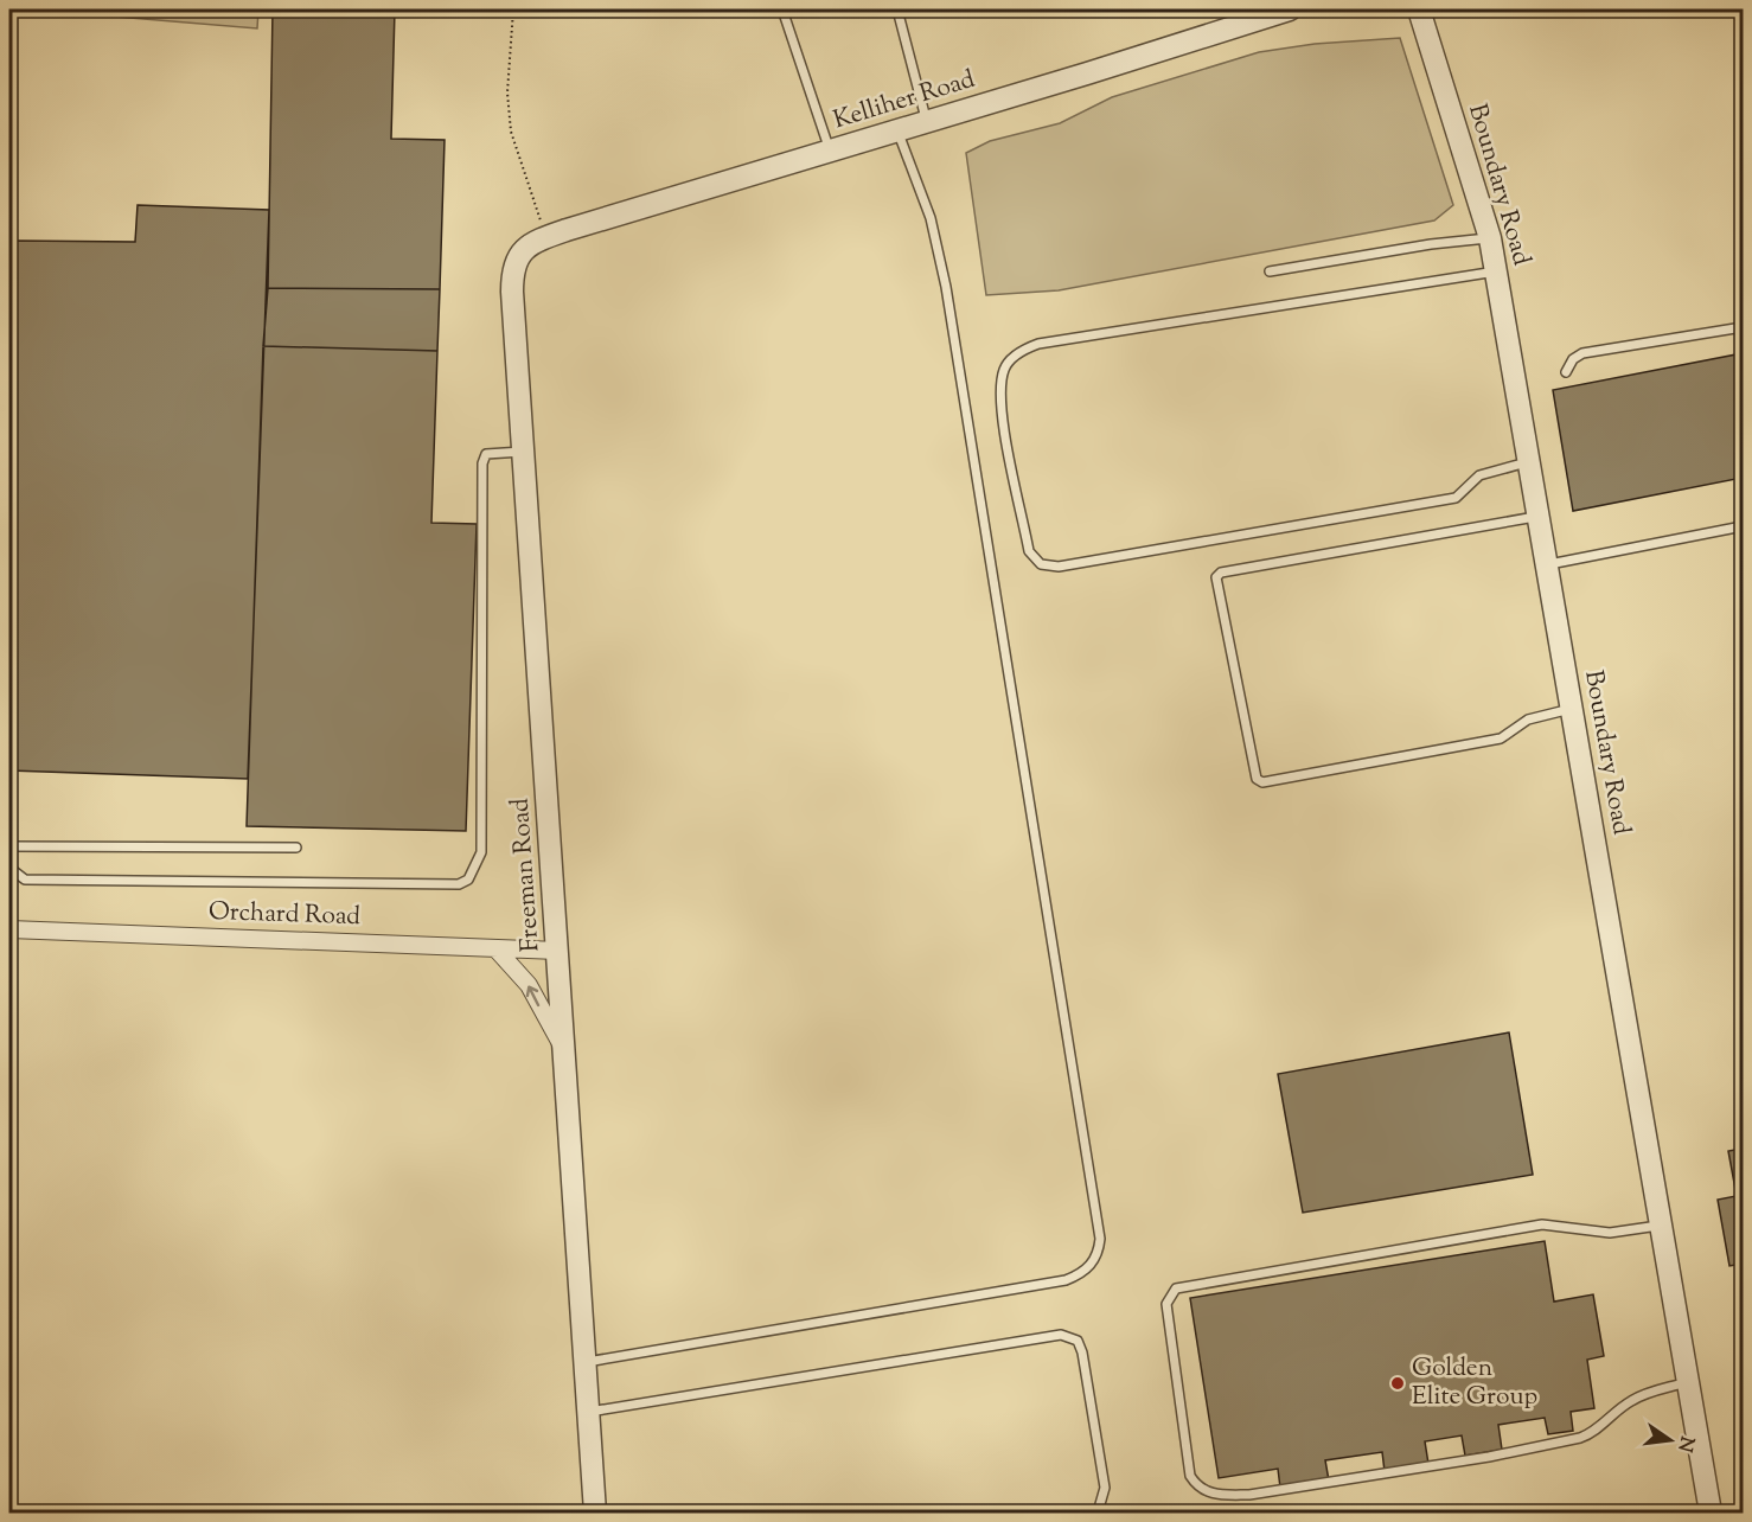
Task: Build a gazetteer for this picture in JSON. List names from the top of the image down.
{
  "streets": {
    "street": [
      "Kelliher Road",
      "Boundary Road",
      "Freeman Road",
      "Orchard Road"
    ]
  },
  "crossings": [
    ["Kelliher Road", "Freeman Road"],
    ["Freeman Road", "Orchard Road"]
  ],
  "places": ["Golden Elite Group"],
  "north": "right"
}
